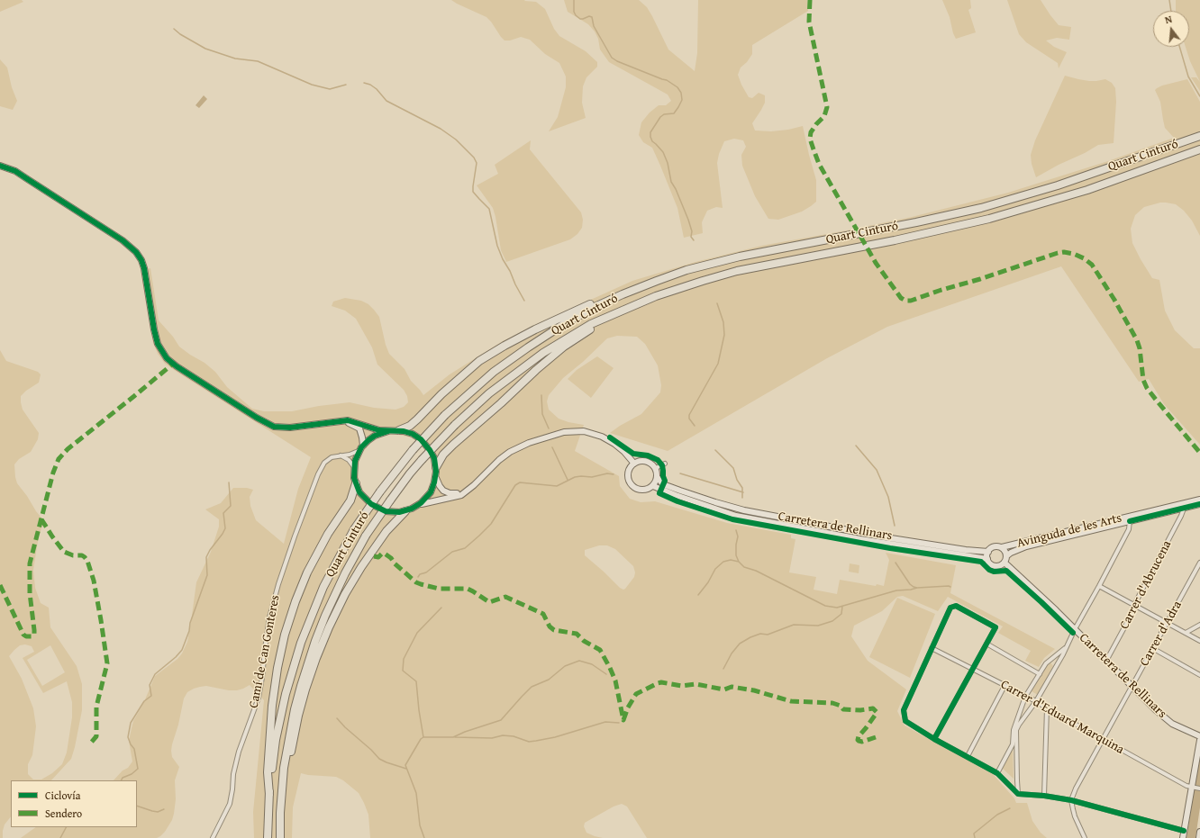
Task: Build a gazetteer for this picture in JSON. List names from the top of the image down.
{
  "streets": {
    "highway": ["Quart Cinturó"],
    "street": [
      "Carretera de Rellinars",
      "Avinguda de les Arts",
      "Carrer d'Abrucena",
      "Carrer d'Adra",
      "Camí de Can Gonteres",
      "Carrer d'Eduard Marquina"
    ]
  },
  "crossings": [
    ["Carretera de Rellinars", "Avinguda de les Arts"],
    ["Carretera de Rellinars", "Carrer d'Abrucena"],
    ["Carretera de Rellinars", "Carrer d'Adra"],
    ["Avinguda de les Arts", "Carrer d'Abrucena"],
    ["Carrer d'Adra", "Carrer d'Eduard Marquina"]
  ],
  "legend": ["Ciclovía", "Sendero"],
  "north": "top"
}
